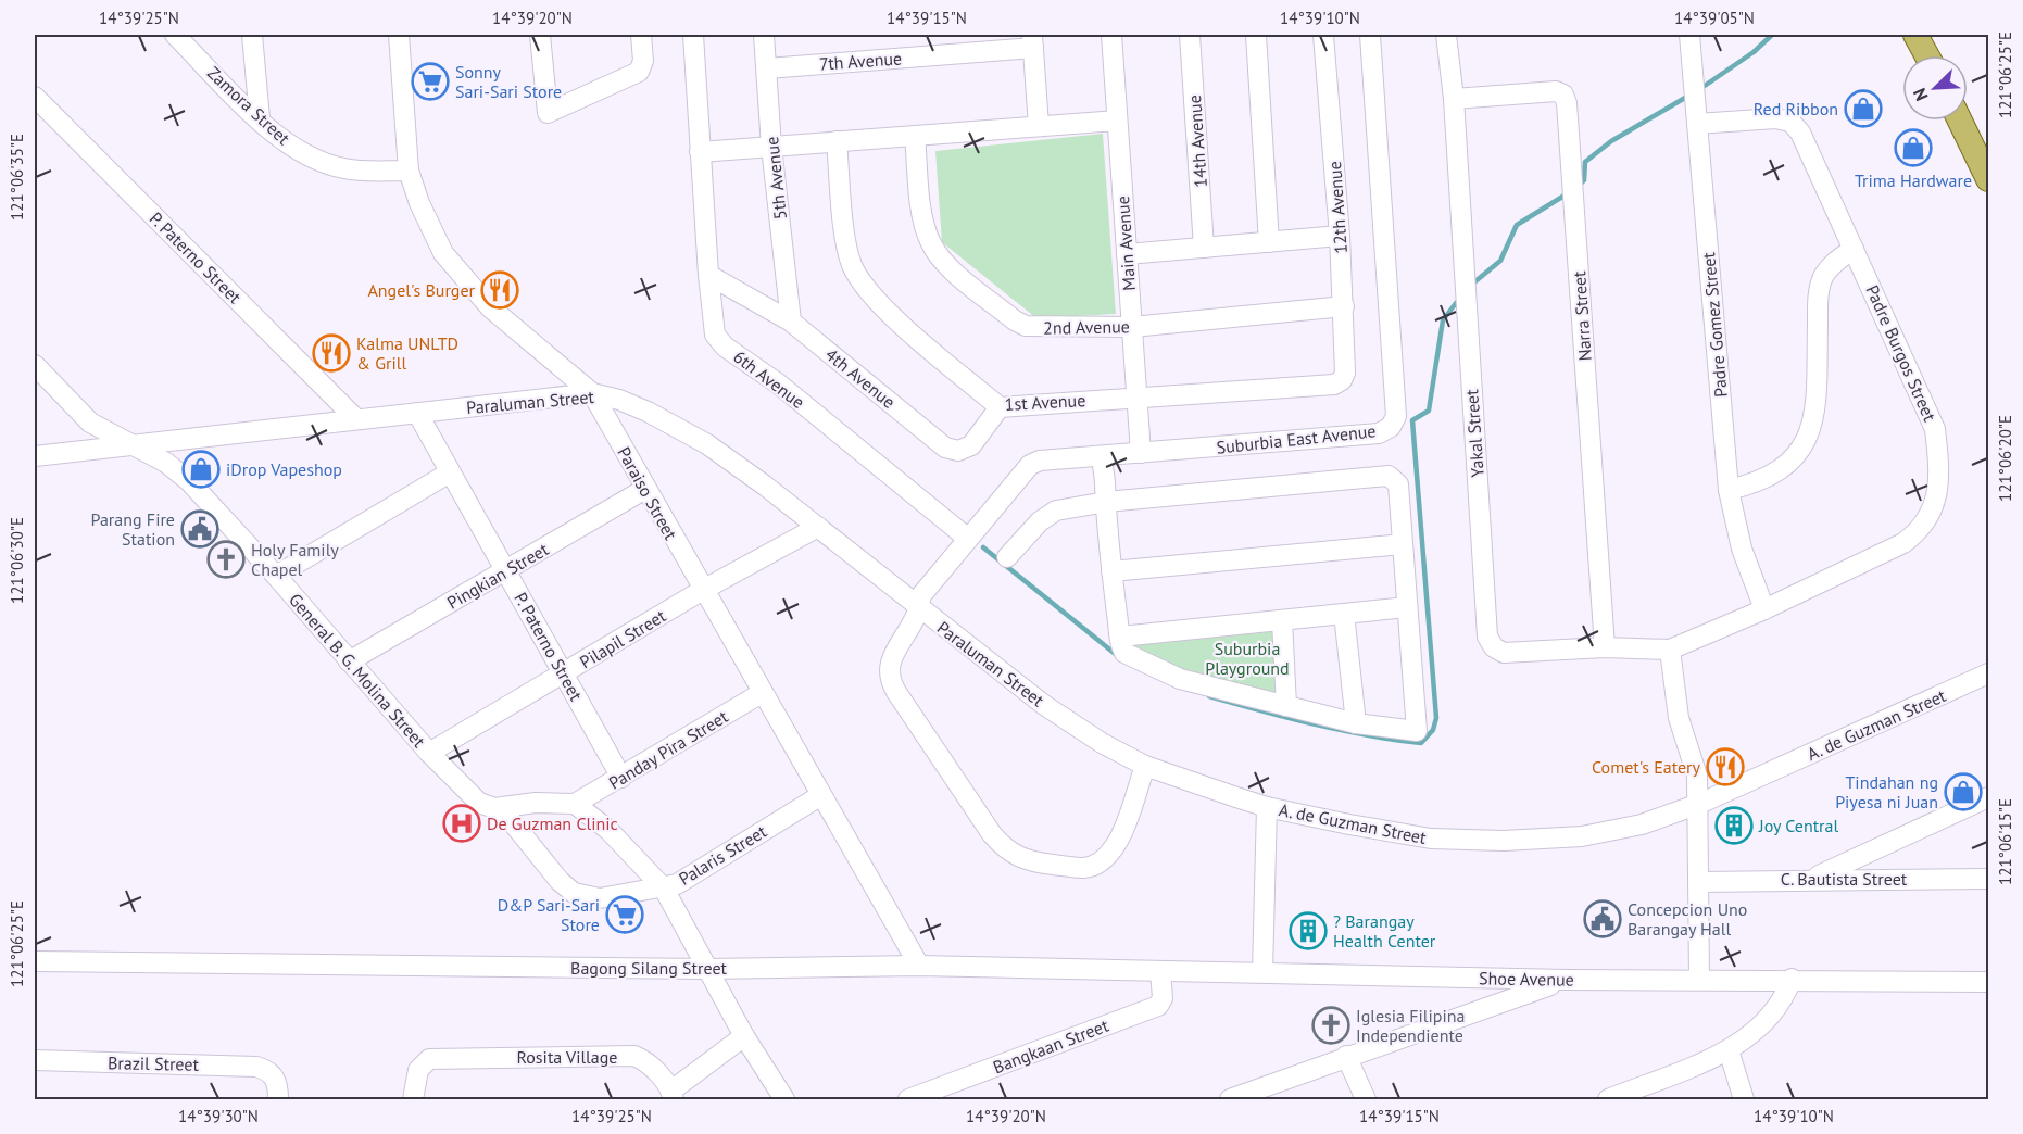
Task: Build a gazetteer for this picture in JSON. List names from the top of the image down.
{
  "streets": {
    "street": [
      "7th Avenue",
      "Zamora Street",
      "14th Avenue",
      "5th Avenue",
      "12th Avenue",
      "Main Avenue",
      "P. Paterno Street",
      "Narra Street",
      "Padre Gomez Street",
      "2nd Avenue",
      "Padre Burgos Street",
      "4th Avenue",
      "6th Avenue",
      "Paraluman Street",
      "1st Avenue",
      "Yakal Street",
      "Suburbia East Avenue",
      "Paraiso Street",
      "Pingkian Street",
      "Pilapil Street",
      "General B. G. Molina Street",
      "A. de Guzman Street",
      "Panday Pira Street",
      "Palaris Street",
      "C. Bautista Street",
      "Bagong Silang Street",
      "Shoe Avenue",
      "Bangkaan Street",
      "Rosita Village",
      "Brazil Street"
    ]
  },
  "crossings": [
    ["7th Avenue", "5th Avenue"],
    ["Zamora Street", "Paraiso Street"],
    ["5th Avenue", "4th Avenue"],
    ["12th Avenue", "2nd Avenue"],
    ["12th Avenue", "1st Avenue"],
    ["Main Avenue", "2nd Avenue"],
    ["Main Avenue", "1st Avenue"],
    ["Main Avenue", "Suburbia East Avenue"],
    ["P. Paterno Street", "Paraluman Street"],
    ["P. Paterno Street", "Pingkian Street"],
    ["P. Paterno Street", "Pilapil Street"],
    ["P. Paterno Street", "Panday Pira Street"],
    ["Narra Street", "Yakal Street"],
    ["Padre Gomez Street", "Padre Burgos Street"],
    ["Padre Burgos Street", "Yakal Street"],
    ["4th Avenue", "6th Avenue"],
    ["4th Avenue", "1st Avenue"],
    ["6th Avenue", "Suburbia East Avenue"],
    ["Paraluman Street", "Suburbia East Avenue"],
    ["Paraluman Street", "Paraiso Street"],
    ["Paraluman Street", "Pilapil Street"],
    ["Paraluman Street", "General B. G. Molina Street"],
    ["Paraluman Street", "A. de Guzman Street"],
    ["Paraiso Street", "Pingkian Street"],
    ["Paraiso Street", "Pilapil Street"],
    ["Paraiso Street", "Panday Pira Street"],
    ["Paraiso Street", "Palaris Street"],
    ["Paraiso Street", "Bagong Silang Street"],
    ["Pingkian Street", "General B. G. Molina Street"],
    ["Pilapil Street", "General B. G. Molina Street"],
    ["General B. G. Molina Street", "Palaris Street"],
    ["Bagong Silang Street", "Shoe Avenue"],
    ["Bagong Silang Street", "Bangkaan Street"]
  ],
  "parks": ["Suburbia Playground"],
  "places": {
    "supermarket": ["Sonny Sari-Sari Store", "D&P Sari-Sari Store"],
    "shop": [
      "Red Ribbon",
      "Trima Hardware",
      "iDrop Vapeshop",
      "Tindahan ng Piyesa ni Juan"
    ],
    "restaurant": ["Angel's Burger", "Kalma UNLTD & Grill", "Comet's Eatery"],
    "public building": ["Parang Fire Station", "Concepcion Uno Barangay Hall"],
    "church": ["Holy Family Chapel", "Iglesia Filipina Independiente"],
    "hospital": ["De Guzman Clinic"],
    "building": ["Joy Central", "? Barangay Health Center"]
  },
  "north": "bottom left",
  "coordinates": [
    "14°39'25\"N",
    "14°39'20\"N",
    "14°39'15\"N",
    "14°39'10\"N",
    "14°39'05\"N",
    "121°06'25\"E",
    "121°06'35\"E",
    "121°06'20\"E",
    "121°06'30\"E",
    "121°06'15\"E",
    "14°39'30\"N"
  ]
}
